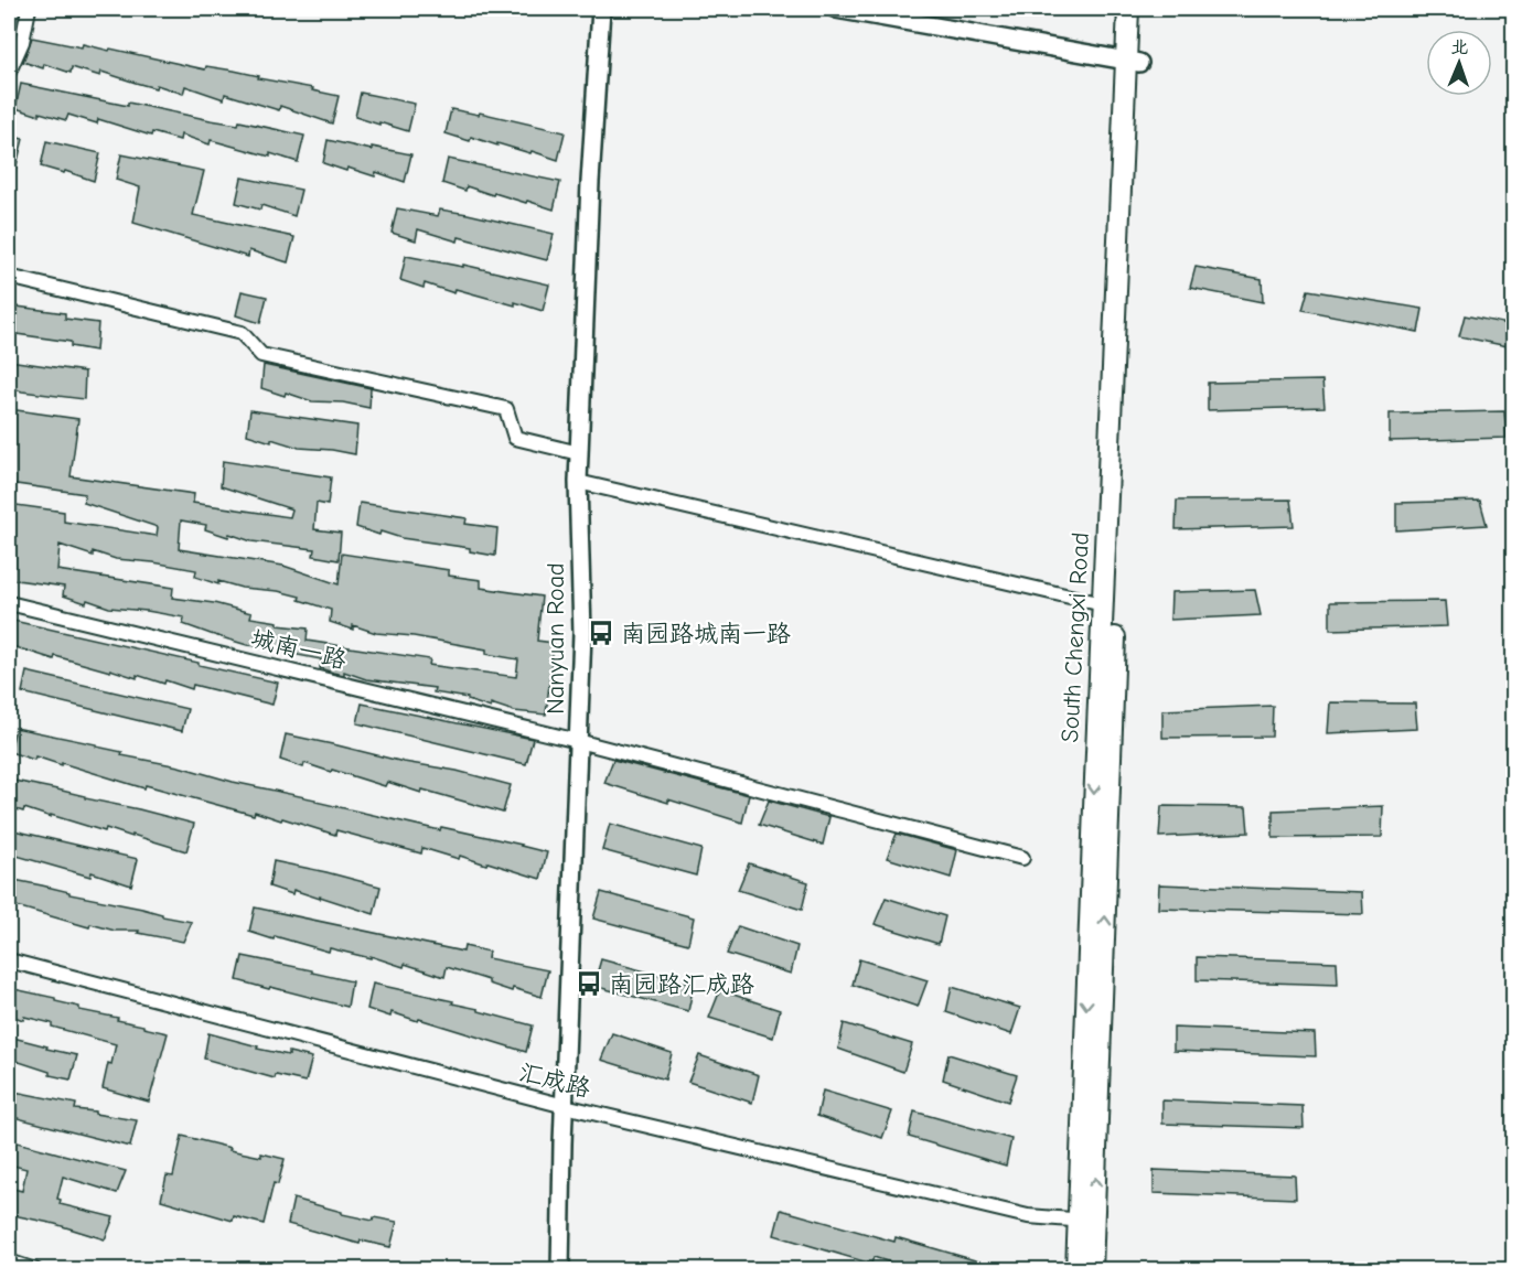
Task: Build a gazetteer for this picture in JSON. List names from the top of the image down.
{
  "streets": {
    "main road": ["South Chengxi Road"],
    "street": ["Nanyuan Road", "城南一路", "汇成路"]
  },
  "crossings": [
    ["South Chengxi Road", "汇成路"],
    ["Nanyuan Road", "城南一路"],
    ["Nanyuan Road", "汇成路"]
  ],
  "places": {
    "bus stop": ["南园路城南一路", "南园路汇成路"]
  },
  "north": "top"
}
